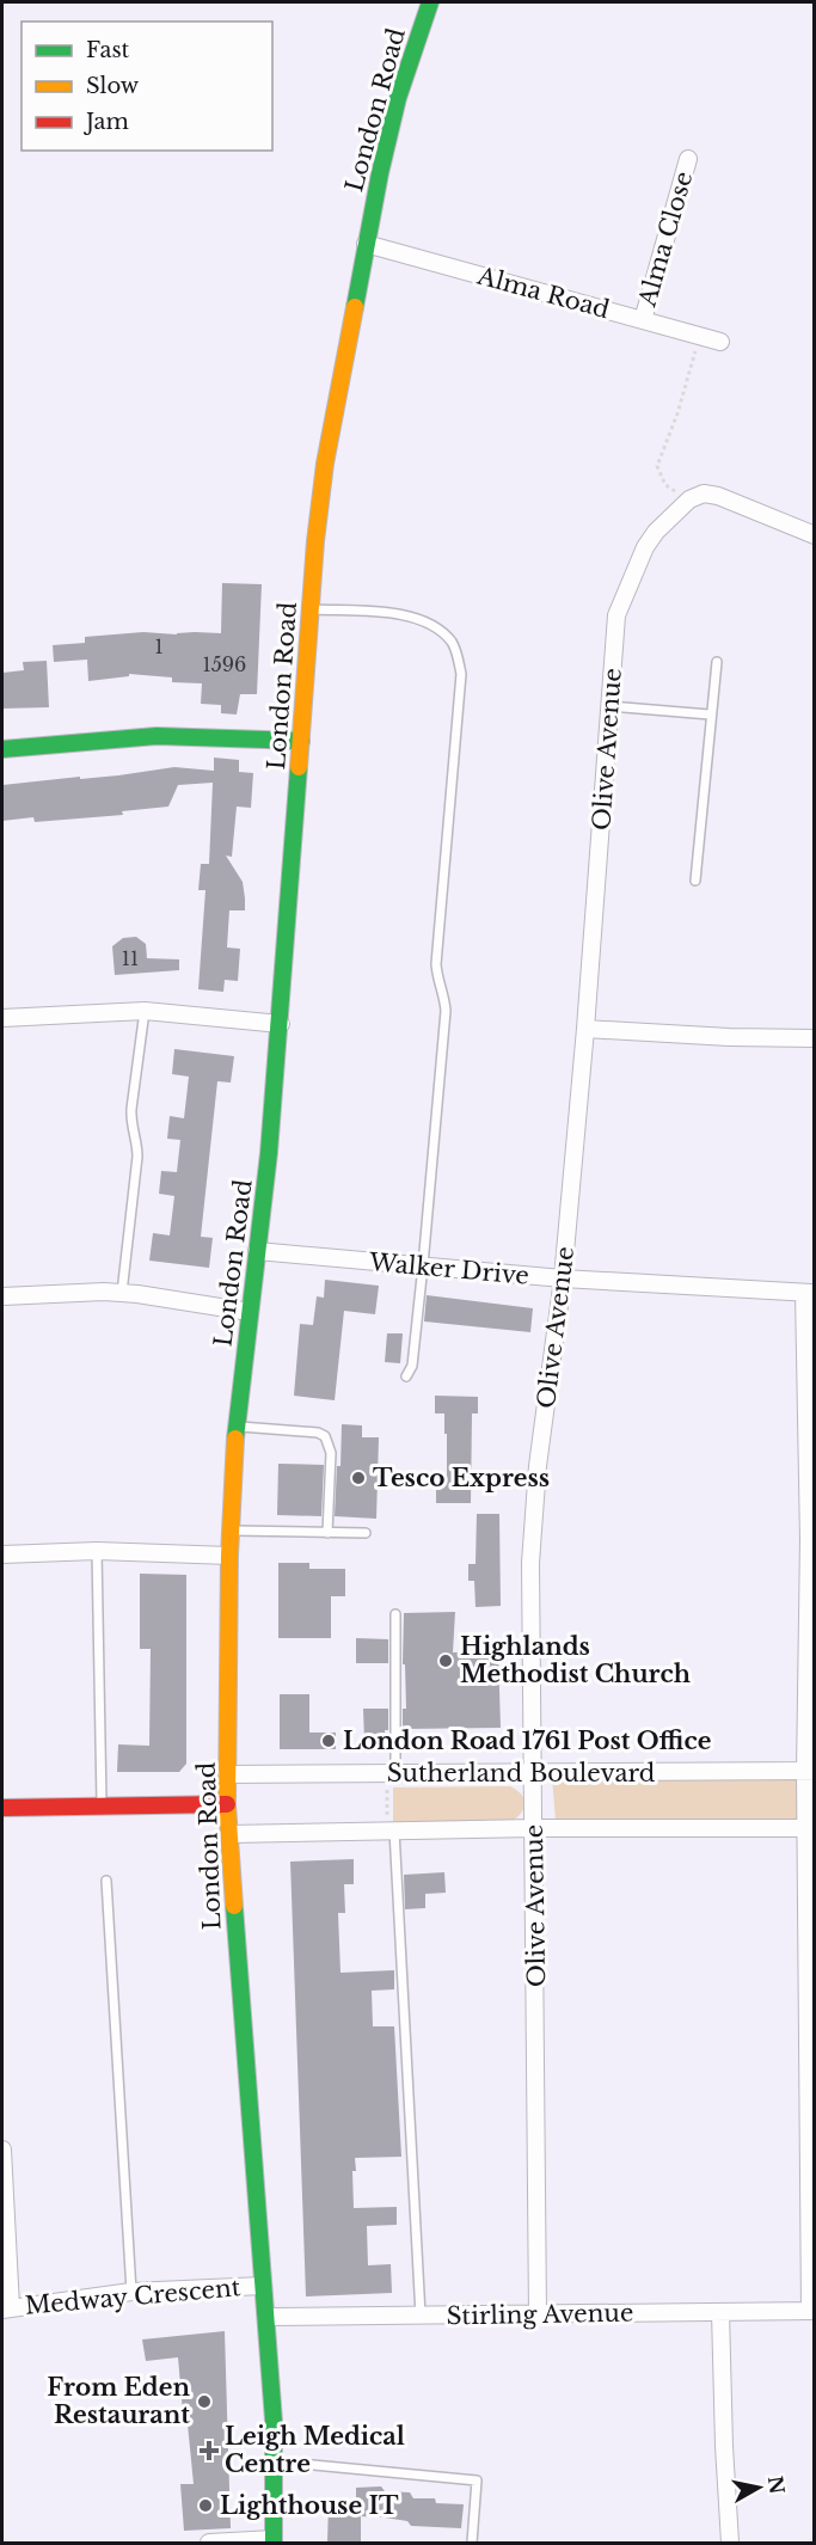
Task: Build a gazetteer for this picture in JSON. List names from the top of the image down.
{
  "streets": {
    "main road": ["London Road"],
    "street": [
      "Alma Close",
      "Alma Road",
      "Olive Avenue",
      "Walker Drive",
      "Sutherland Boulevard",
      "Medway Crescent",
      "Stirling Avenue"
    ]
  },
  "crossings": [
    ["London Road", "Alma Road"],
    ["London Road", "Walker Drive"],
    ["London Road", "Sutherland Boulevard"],
    ["London Road", "Medway Crescent"],
    ["London Road", "Stirling Avenue"],
    ["Alma Close", "Alma Road"],
    ["Olive Avenue", "Walker Drive"],
    ["Olive Avenue", "Sutherland Boulevard"],
    ["Olive Avenue", "Stirling Avenue"]
  ],
  "places": {
    "other": [
      "Tesco Express",
      "Highlands Methodist Church",
      "London Road 1761 Post Office",
      "From Eden Restaurant",
      "Lighthouse IT"
    ],
    "health": ["Leigh Medical Centre"]
  },
  "house_numbers": ["1", "1596", "11"],
  "legend": ["Fast", "Slow", "Jam"],
  "north": "right"
}
